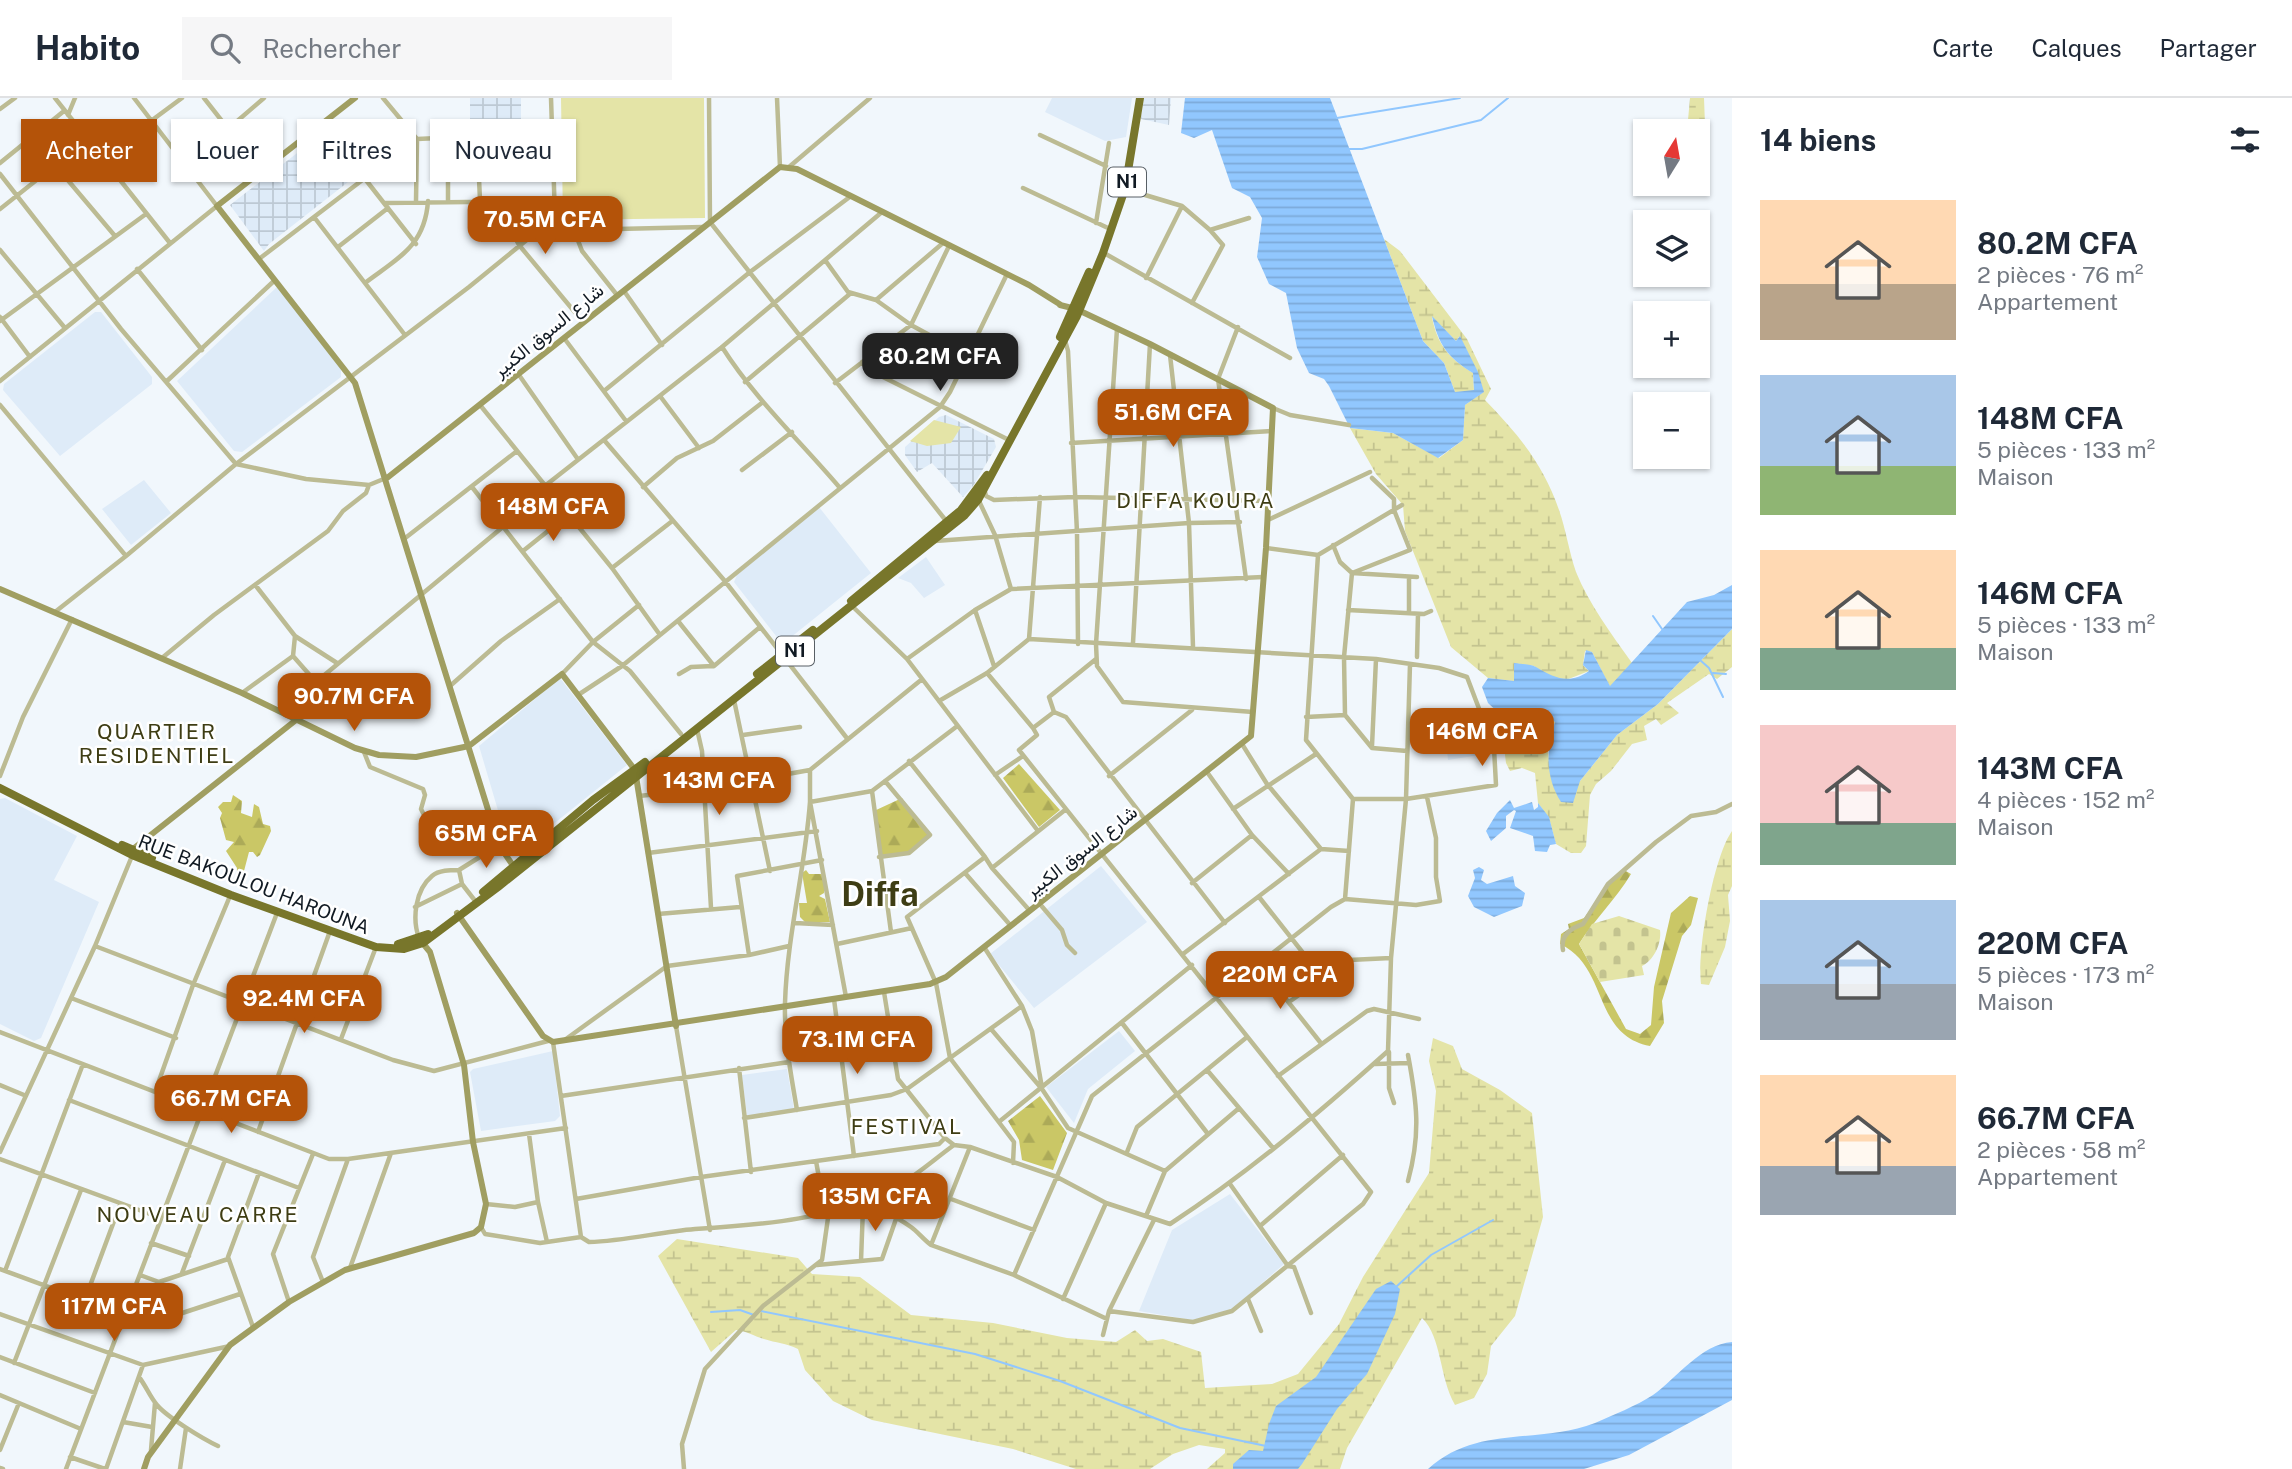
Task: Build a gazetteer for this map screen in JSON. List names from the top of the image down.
{
  "streets": {
    "highway": ["N1", "RUE BAKOULOU HAROUNA"],
    "street": ["شارع السوق الكبير"]
  },
  "crossings": [
    ["N1", "RUE BAKOULOU HAROUNA"]
  ],
  "districts": [
    "DIFFA KOURA",
    "QUARTIER RESIDENTIEL",
    "Diffa",
    "FESTIVAL",
    "NOUVEAU CARRE"
  ],
  "north": "top",
  "page": {
    "header": "Habito",
    "search": "Rechercher",
    "nav": ["Carte", "Calques", "Partager"],
    "heading": "14 biens",
    "map_buttons": ["+", "−"],
    "chip": [
      "Acheter",
      "Louer",
      "Filtres",
      "Nouveau"
    ],
    "list": [
      {
        "name": "80.2M CFA",
        "note": "2 pièces · 76 m² · Appartement"
      },
      {
        "name": "148M CFA",
        "note": "5 pièces · 133 m² · Maison"
      },
      {
        "name": "146M CFA",
        "note": "5 pièces · 133 m² · Maison"
      },
      {
        "name": "143M CFA",
        "note": "4 pièces · 152 m² · Maison"
      },
      {
        "name": "220M CFA",
        "note": "5 pièces · 173 m² · Maison"
      },
      {
        "name": "66.7M CFA",
        "note": "2 pièces · 58 m² · Appartement"
      }
    ],
    "price": [
      "70.5M CFA",
      "80.2M CFA",
      "51.6M CFA",
      "148M CFA",
      "90.7M CFA",
      "146M CFA",
      "143M CFA",
      "65M CFA",
      "220M CFA",
      "92.4M CFA",
      "73.1M CFA",
      "66.7M CFA",
      "135M CFA",
      "117M CFA"
    ]
  }
}
